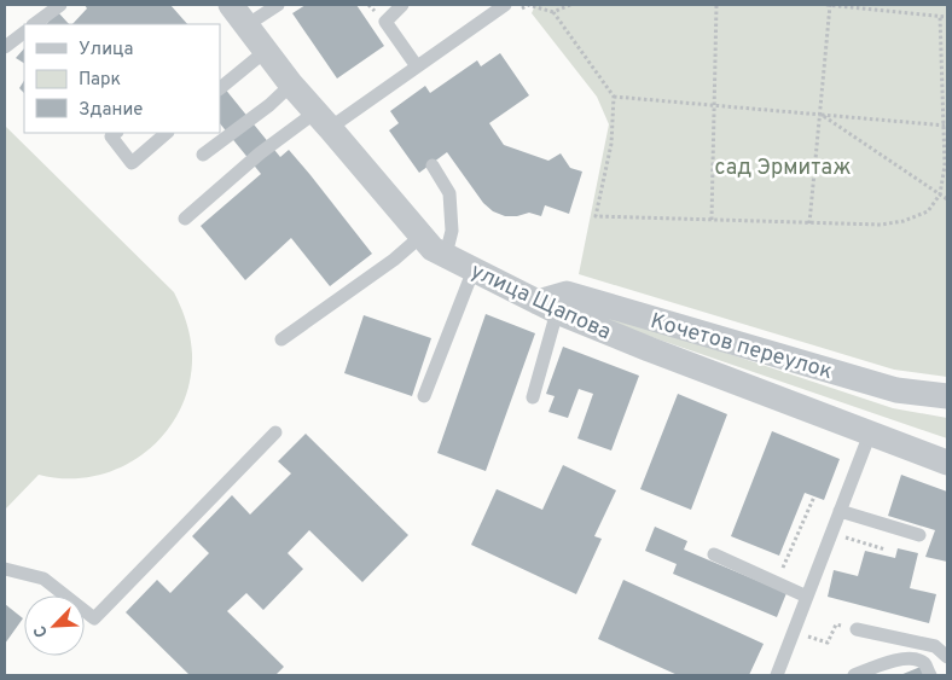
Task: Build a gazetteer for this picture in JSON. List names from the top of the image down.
{
  "streets": {
    "street": ["улица Щапова", "Кочетов переулок"]
  },
  "crossings": [
    ["улица Щапова", "Кочетов переулок"]
  ],
  "parks": ["сад Эрмитаж"],
  "legend": ["Улица", "Парк", "Здание"],
  "north": "bottom left"
}
